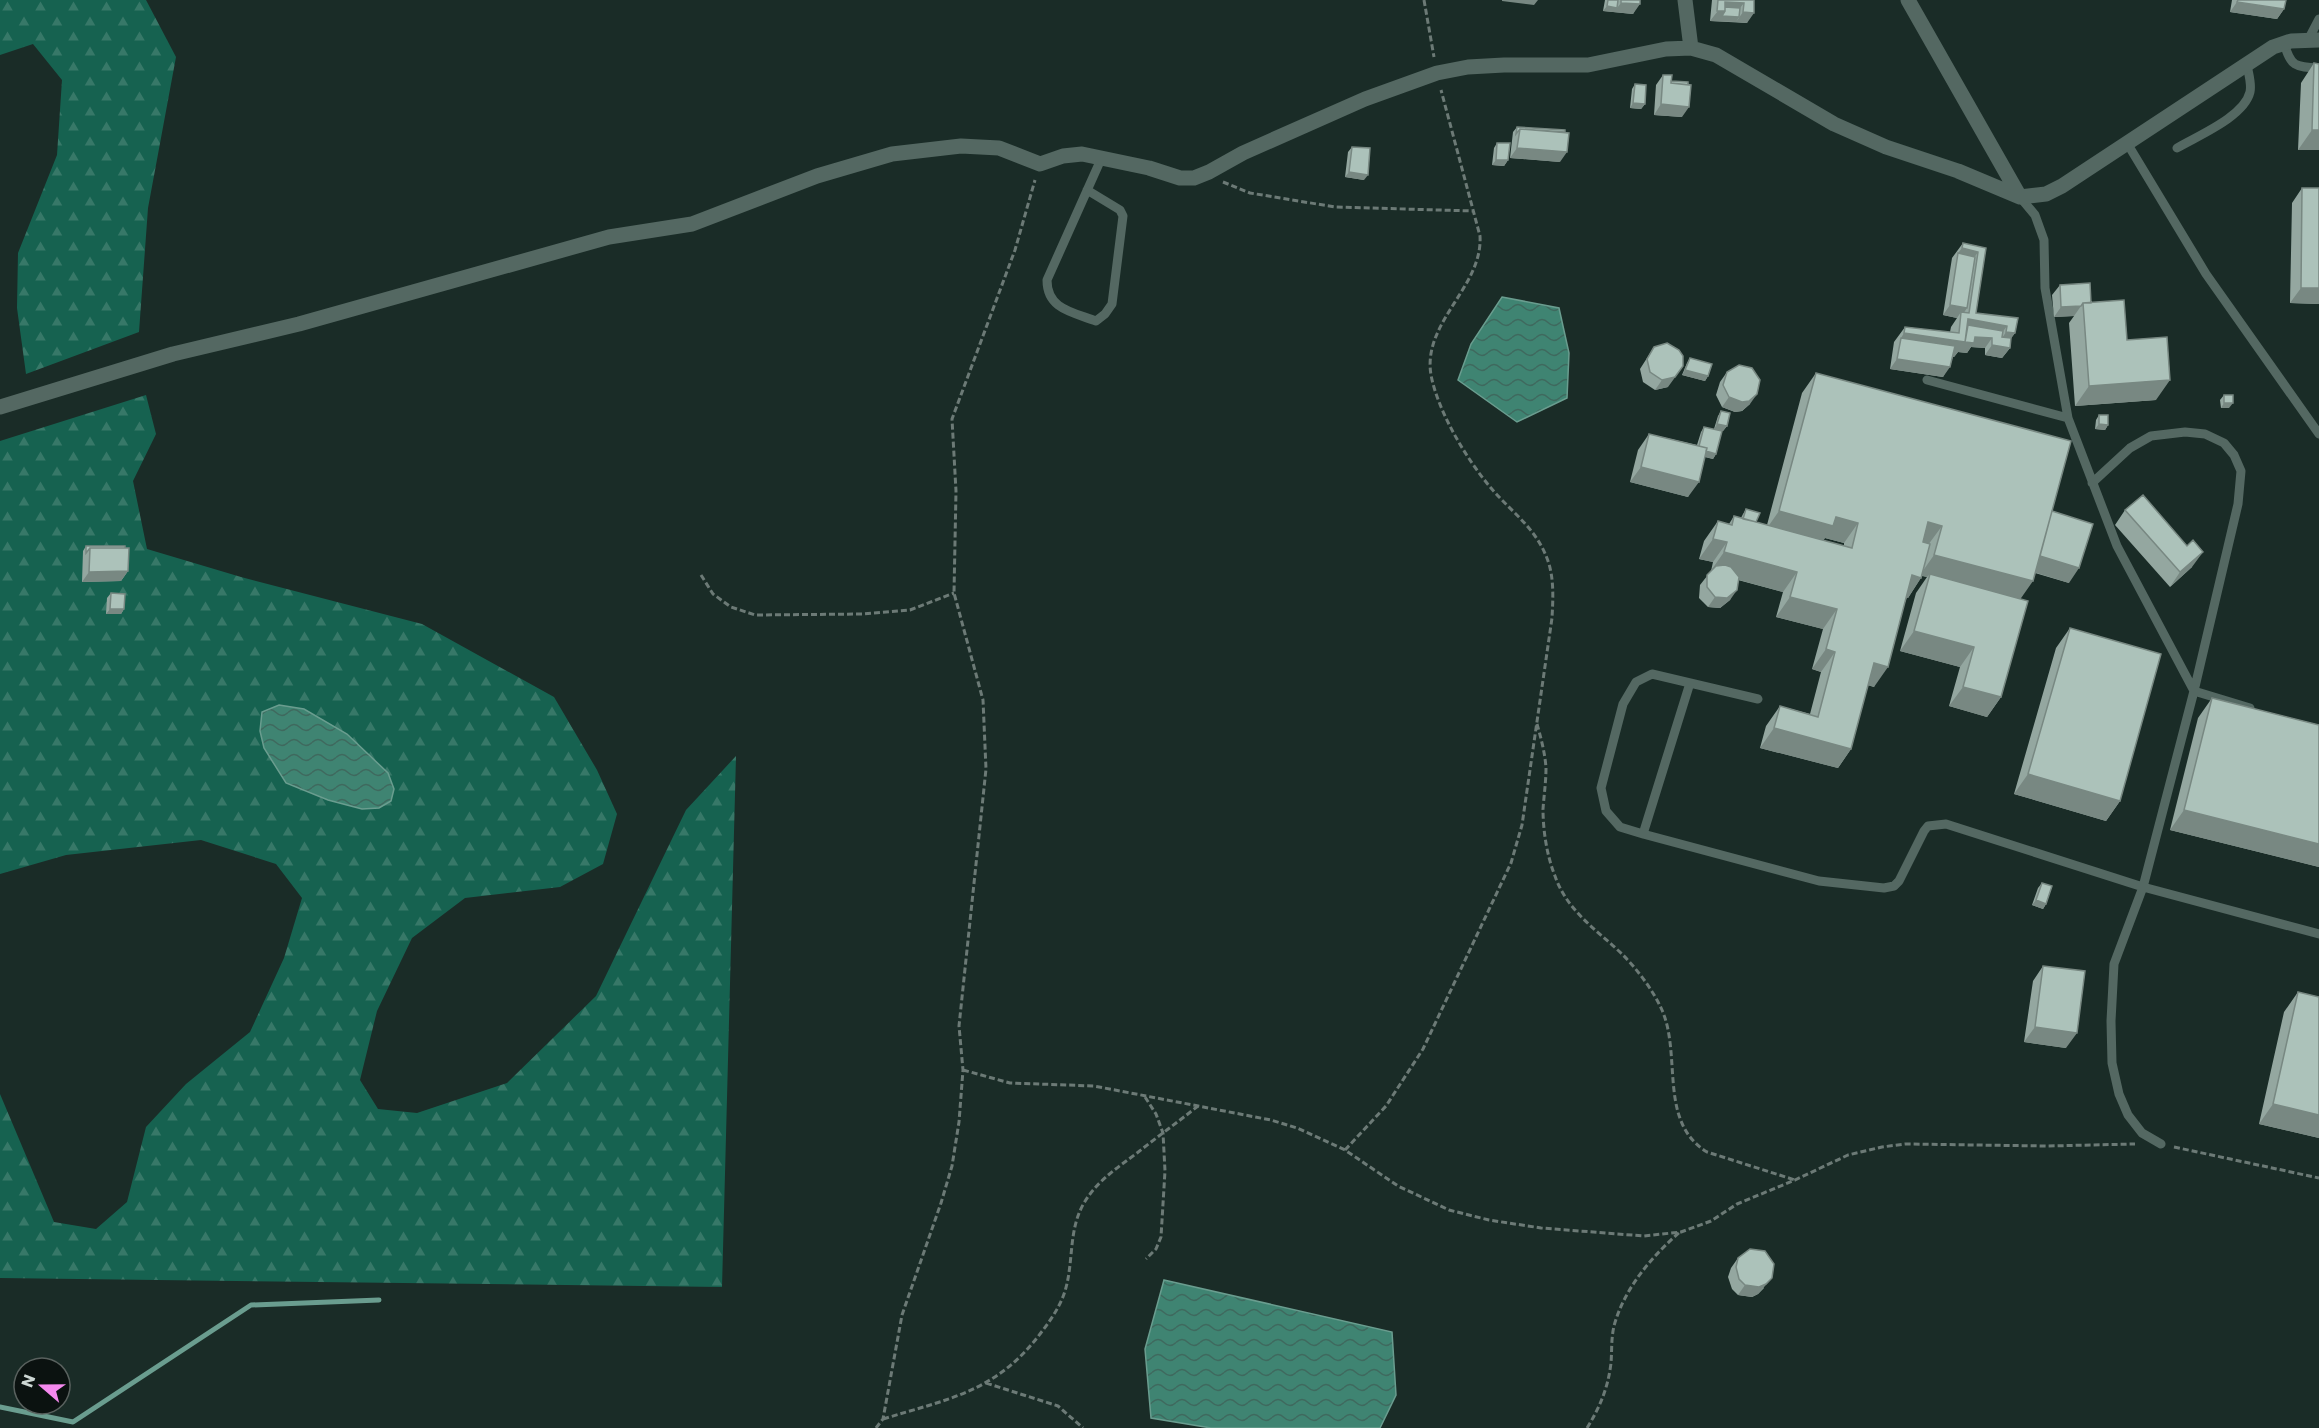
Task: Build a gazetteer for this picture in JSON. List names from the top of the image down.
{
  "north": "left"
}
